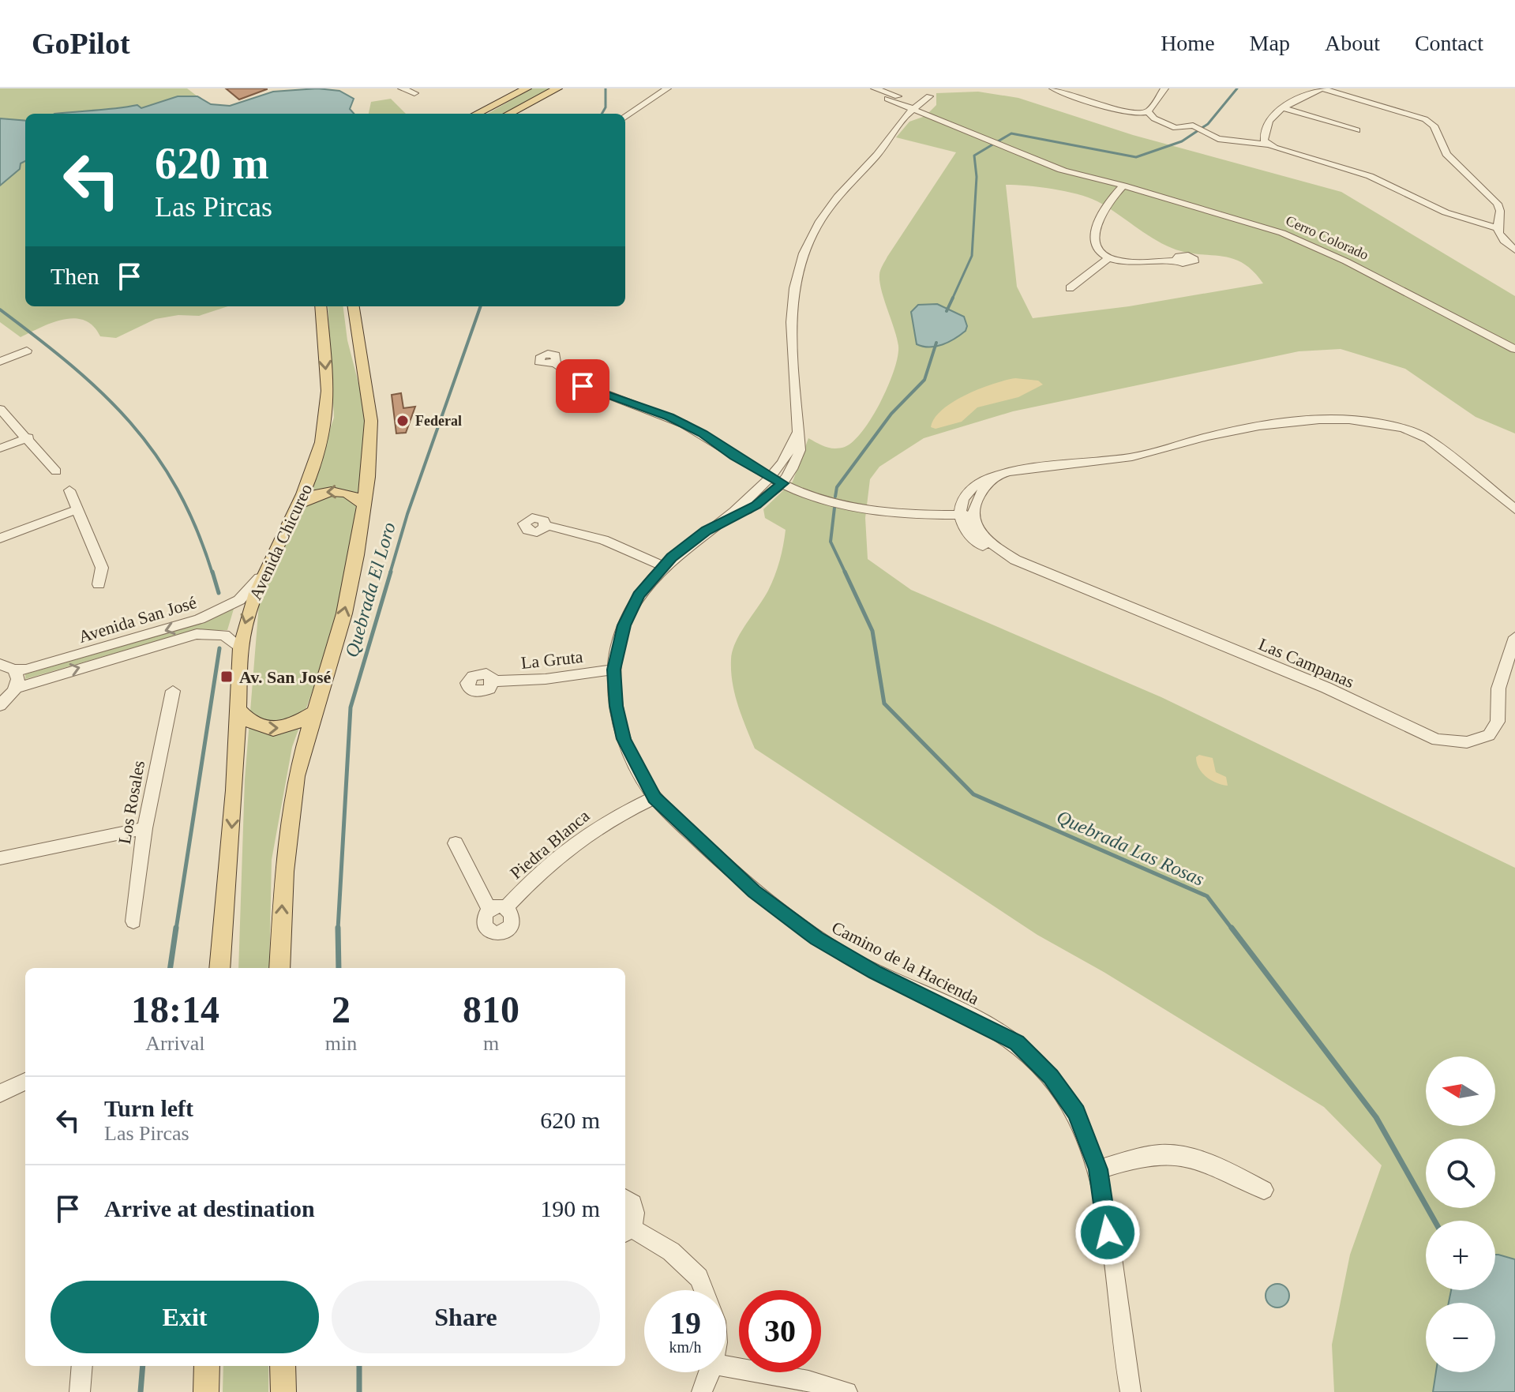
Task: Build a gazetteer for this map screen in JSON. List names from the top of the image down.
{
  "streets": {
    "main road": ["Avenida Chicureo"],
    "street": [
      "Cerro Colorado",
      "Avenida San José",
      "La Gruta",
      "Las Campanas",
      "Los Rosales",
      "Piedra Blanca",
      "Camino de la Hacienda"
    ]
  },
  "crossings": [
    ["Cerro Colorado", "Camino de la Hacienda"],
    ["Avenida Chicureo", "Avenida San José"],
    ["La Gruta", "Camino de la Hacienda"],
    ["Piedra Blanca", "Camino de la Hacienda"]
  ],
  "water": ["Quebrada El Loro", "Quebrada Las Rosas"],
  "places": {
    "other": ["Federal"],
    "transit": ["Av. San José"]
  },
  "north": "left",
  "page": {
    "header": "GoPilot",
    "nav": [
      "Home",
      "Map",
      "About",
      "Contact"
    ],
    "turn": ["620 m", "Las Pircas"],
    "then": "Then",
    "eta": [
      "18:14",
      "Arrival",
      "2",
      "min",
      "810",
      "m"
    ],
    "map_buttons": ["+", "−"],
    "list": [
      {
        "name": "Turn left",
        "note": "Las Pircas",
        "value": "620 m"
      },
      {
        "name": "Arrive at destination",
        "value": "190 m"
      }
    ],
    "buttons": ["Exit", "Share"],
    "speed": "19 km/h",
    "limit": "30"
  }
}
